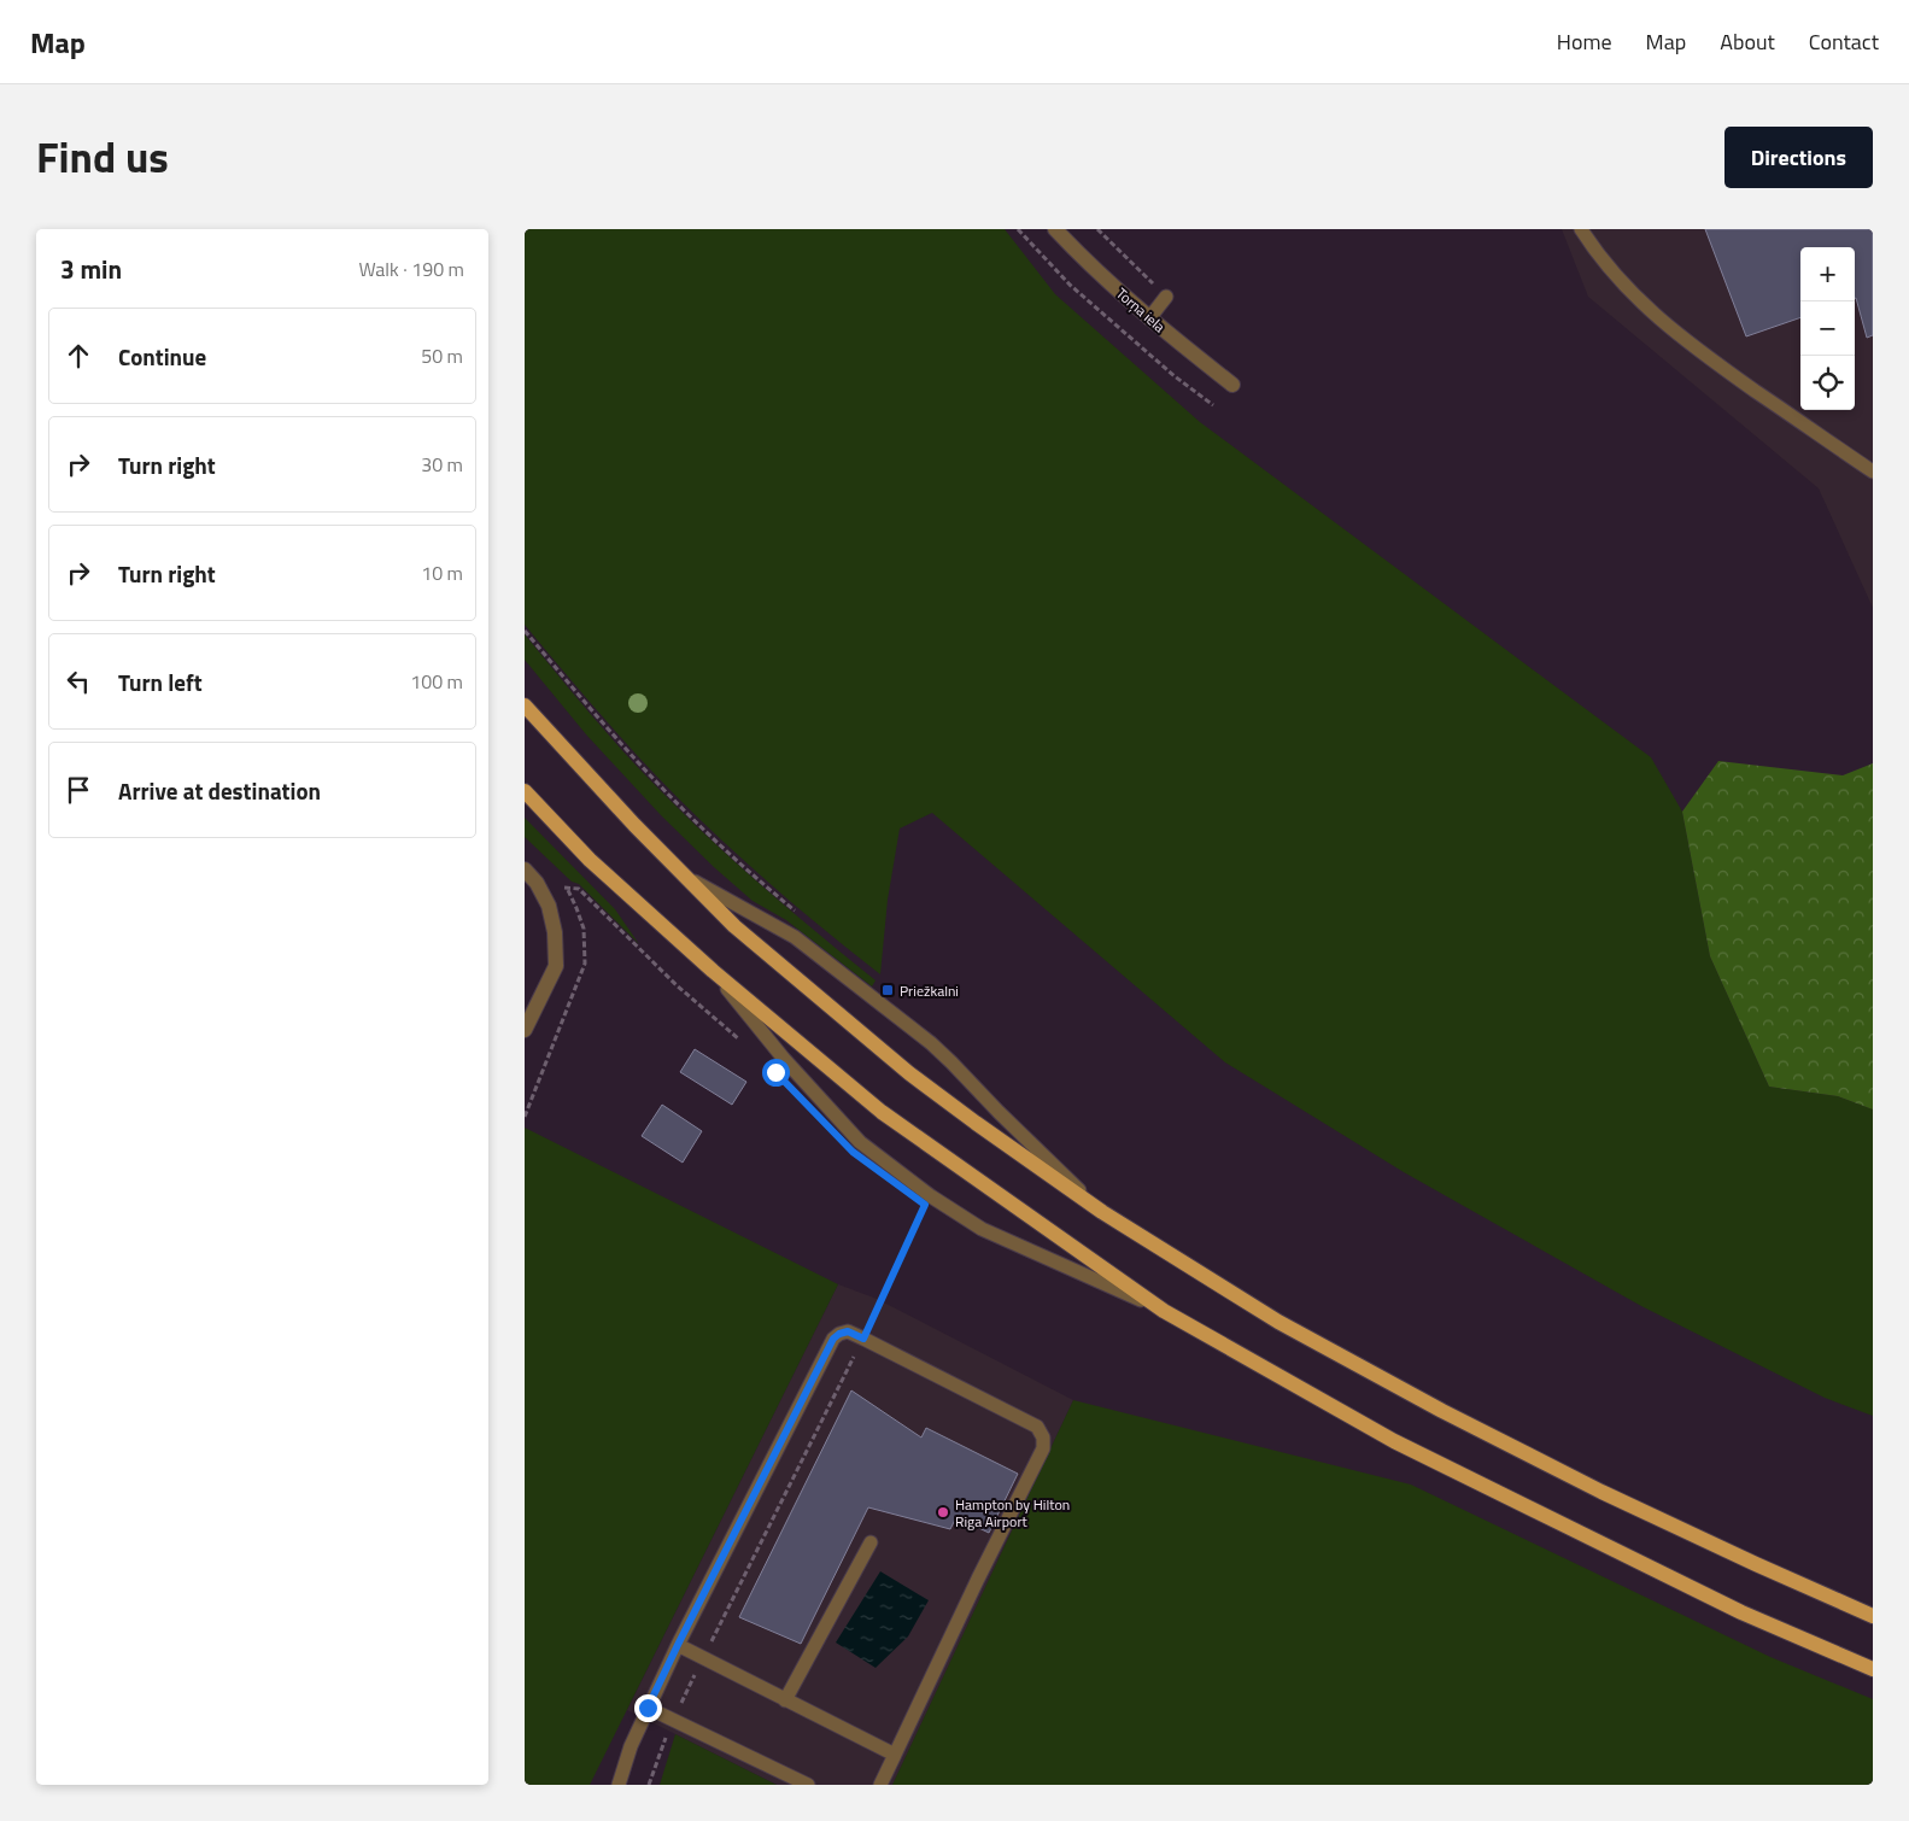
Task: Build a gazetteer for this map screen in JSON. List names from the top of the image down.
{
  "streets": {
    "street": ["Torņa iela"]
  },
  "places": {
    "transit": ["Priežkalni"],
    "other": ["Hampton by Hilton Riga Airport"]
  },
  "page": {
    "header": "Map",
    "nav": [
      "Home",
      "Map",
      "About",
      "Contact"
    ],
    "title": "Find us",
    "buttons": "Directions",
    "heading": ["3 min", "Walk · 190 m"],
    "map_buttons": ["+", "−"],
    "list": [
      ["Continue", "50 m"],
      ["Turn right", "30 m"],
      ["Turn right", "10 m"],
      ["Turn left", "100 m"],
      "Arrive at destination"
    ]
  }
}
